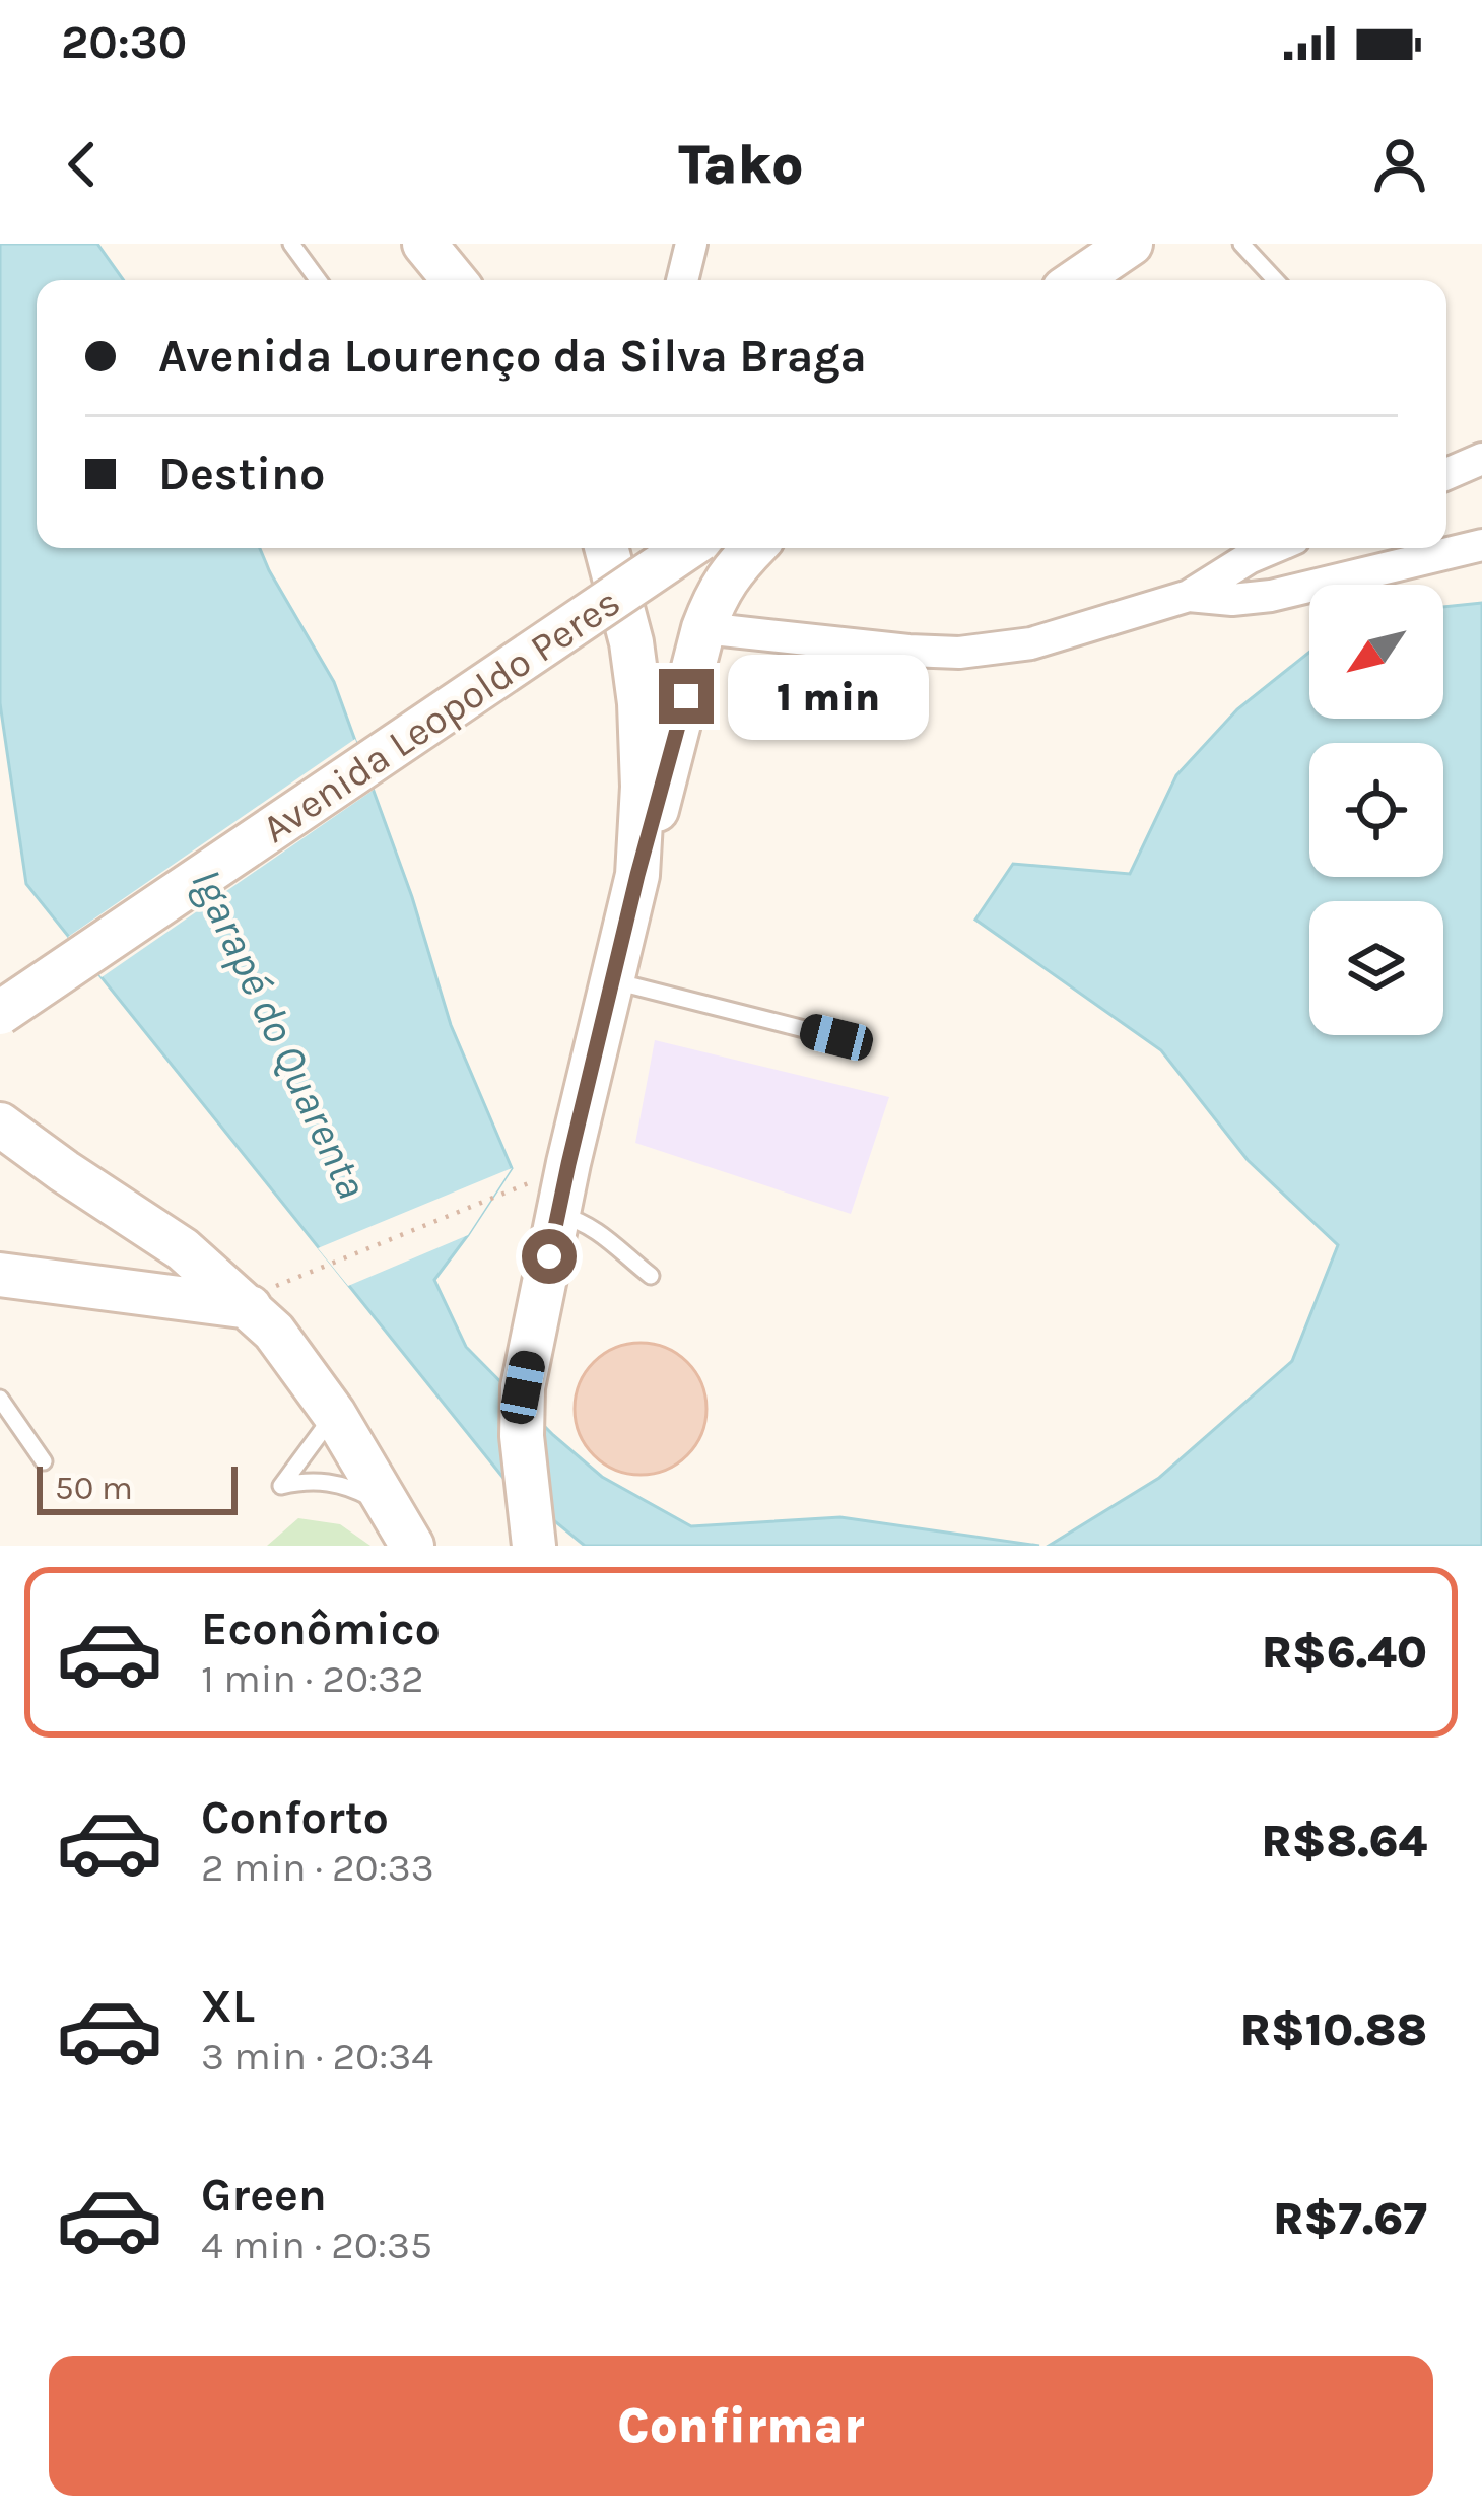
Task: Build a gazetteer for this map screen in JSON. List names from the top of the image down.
{
  "streets": {
    "street": ["Avenida Leopoldo Peres"]
  },
  "water": ["Igarapé do Quarenta"],
  "scale_bar": "50 m",
  "north": "bottom left",
  "page": {
    "status": "20:30",
    "header": "Tako",
    "banner": ["Avenida Lourenço da Silva Braga", "Destino"],
    "bubble": "1 min",
    "scale": "50 m",
    "list": [
      {
        "name": "Econômico",
        "note": "1 min · 20:32",
        "value": "R$6.40"
      },
      {
        "name": "Conforto",
        "note": "2 min · 20:33",
        "value": "R$8.64"
      },
      {
        "name": "XL",
        "note": "3 min · 20:34",
        "value": "R$10.88"
      },
      {
        "name": "Green",
        "note": "4 min · 20:35",
        "value": "R$7.67"
      }
    ],
    "buttons": "Confirmar"
  }
}
